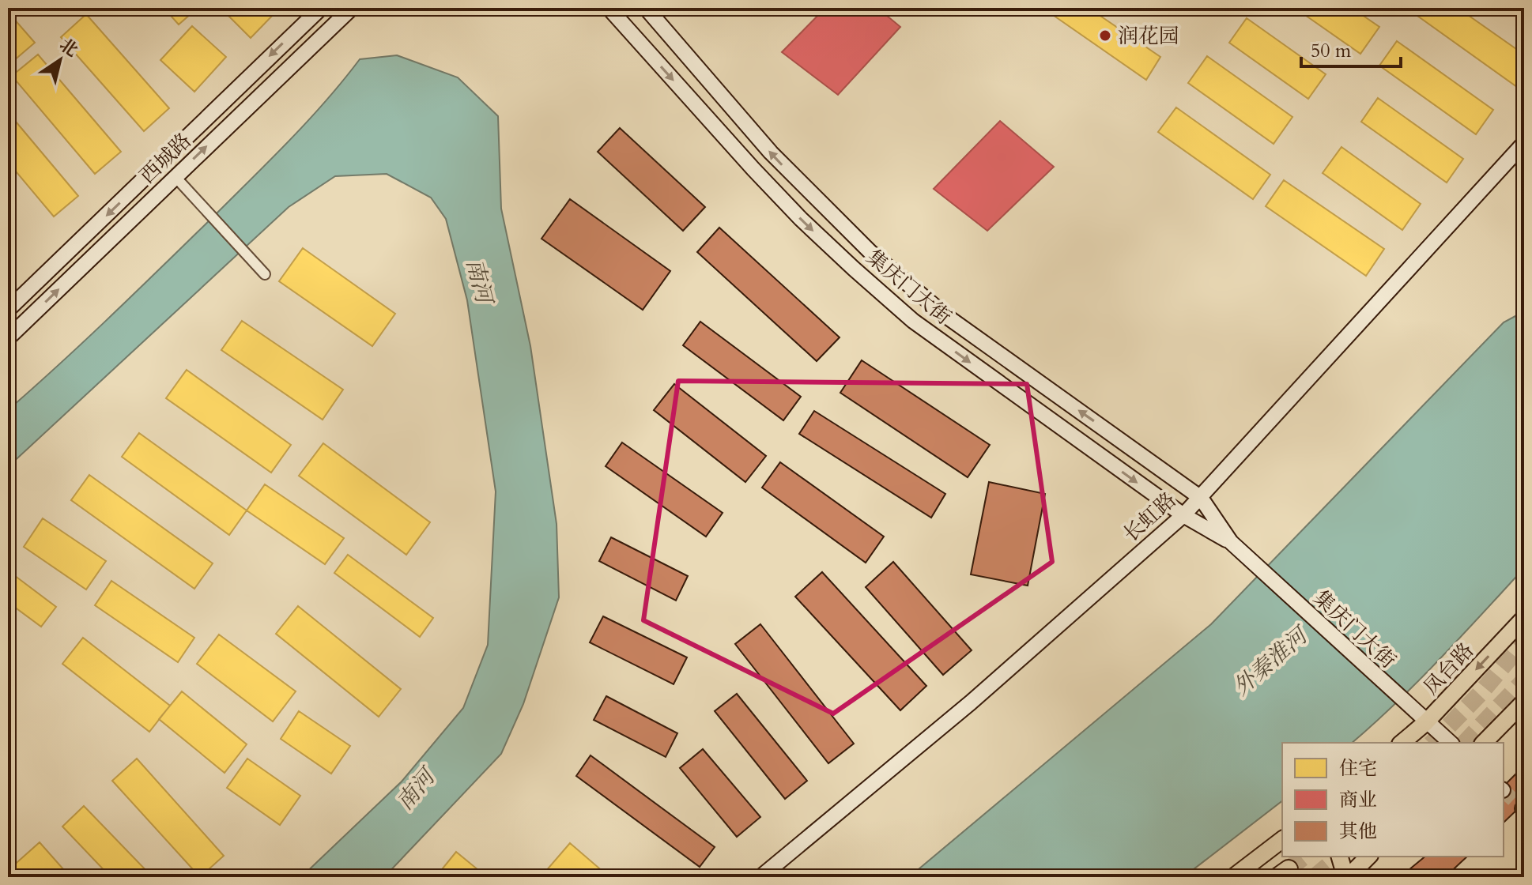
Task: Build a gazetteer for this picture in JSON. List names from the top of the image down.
{
  "streets": {
    "main road": [
      "西城路",
      "集庆门大街",
      "长虹路",
      "凤台路"
    ]
  },
  "crossings": [
    ["集庆门大街", "长虹路"],
    ["集庆门大街", "凤台路"]
  ],
  "water": ["南河", "外秦淮河"],
  "places": ["润花园"],
  "legend": ["住宅", "商业", "其他"],
  "scale_bar": "50 m",
  "north": "top right"
}
